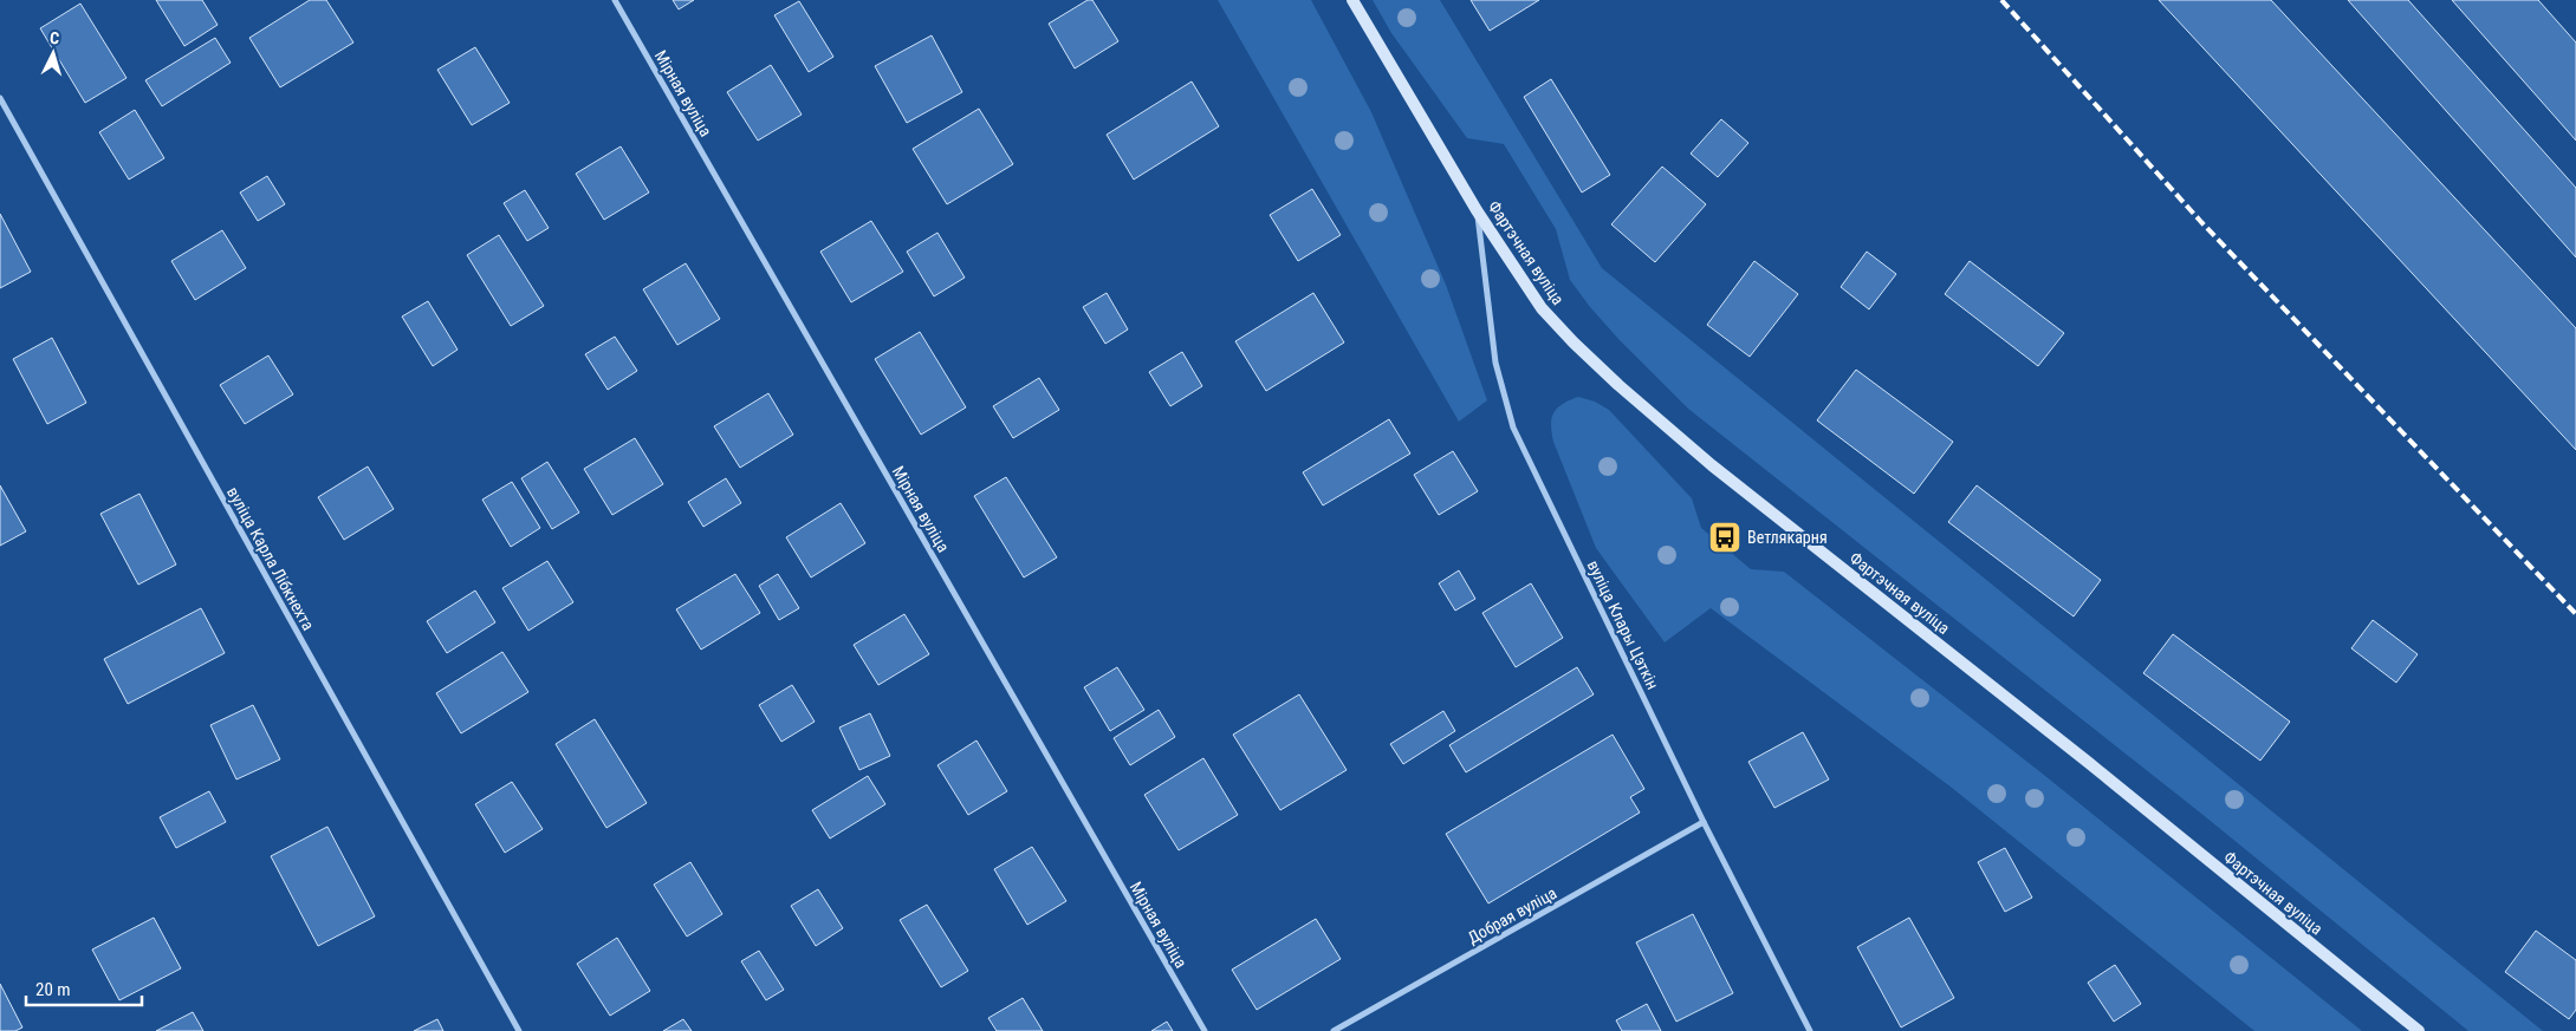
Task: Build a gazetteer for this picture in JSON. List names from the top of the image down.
{
  "streets": {
    "street": [
      "Мірная вуліца",
      "Фартэчная вуліца",
      "вуліца Карла Лібкнехта",
      "вуліца Клары Цэткін",
      "Добрая вуліца"
    ]
  },
  "crossings": [
    ["Фартэчная вуліца", "вуліца Клары Цэткін"],
    ["вуліца Клары Цэткін", "Добрая вуліца"]
  ],
  "places": {
    "bus stop": ["Ветлякарня"]
  },
  "scale_bar": "20 m",
  "north": "top"
}
